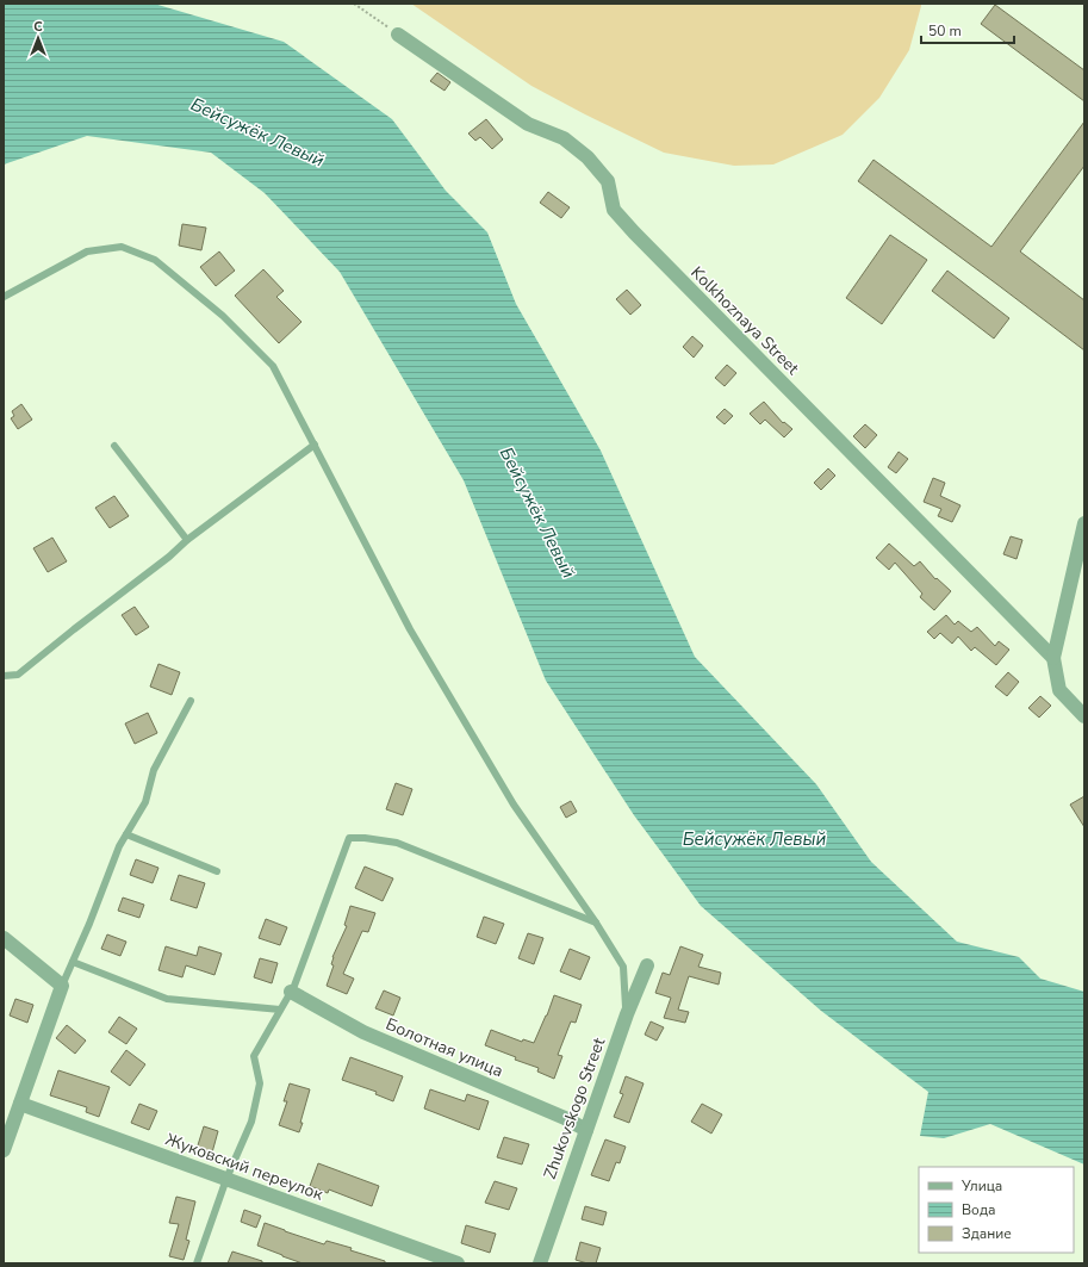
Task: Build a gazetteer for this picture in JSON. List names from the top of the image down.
{
  "streets": {
    "street": [
      "Kolkhoznaya Street",
      "Болотная улица",
      "Zhukovskogo Street",
      "Жуковский переулок"
    ]
  },
  "crossings": [
    ["Болотная улица", "Zhukovskogo Street"]
  ],
  "water": ["Бейсужёк Левый"],
  "legend": ["Улица", "Вода", "Здание"],
  "scale_bar": "50 m",
  "north": "top"
}
